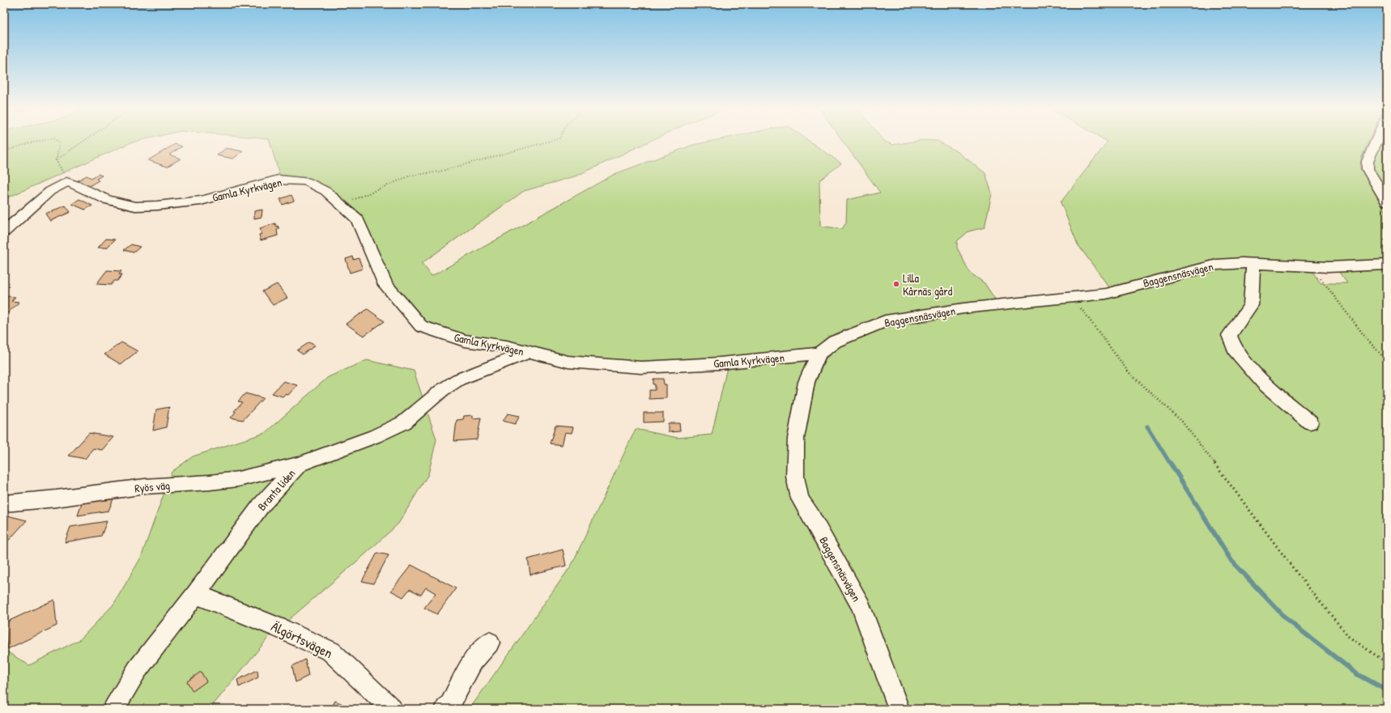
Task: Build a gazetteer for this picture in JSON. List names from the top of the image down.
{
  "streets": {
    "street": [
      "Gamla Kyrkvägen",
      "Baggensnäsvägen",
      "Ryös väg",
      "Branta liden",
      "Älgörtsvägen"
    ]
  },
  "crossings": [
    ["Gamla Kyrkvägen", "Baggensnäsvägen"],
    ["Gamla Kyrkvägen", "Branta liden"],
    ["Ryös väg", "Branta liden"],
    ["Branta liden", "Älgörtsvägen"]
  ],
  "places": ["Lilla Kårnäs gård"]
}
